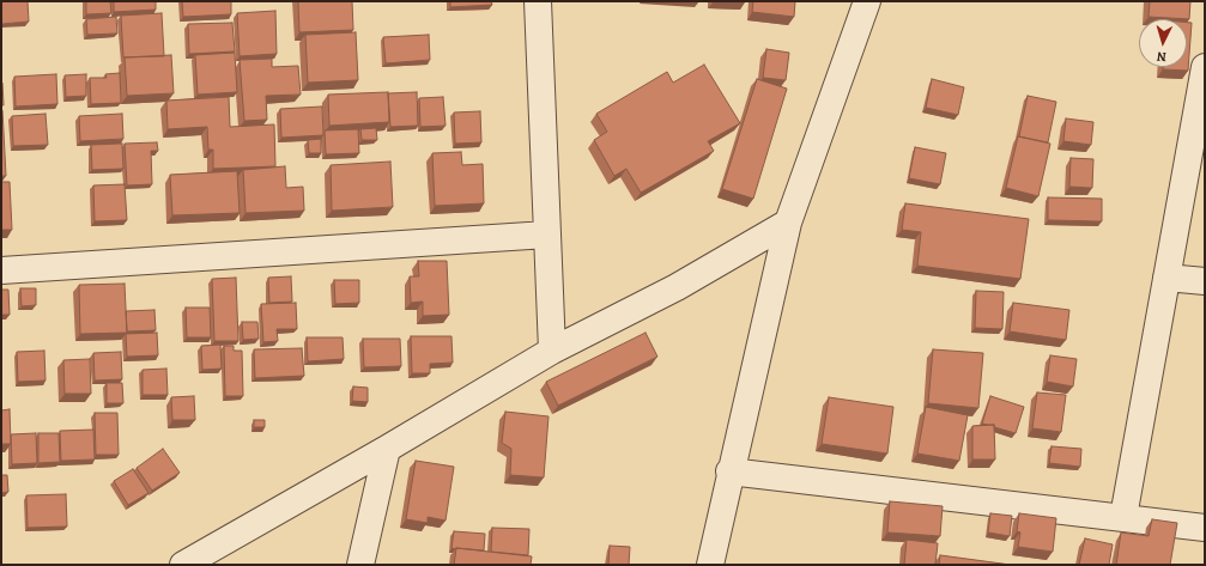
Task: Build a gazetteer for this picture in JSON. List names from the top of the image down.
{
  "north": "bottom"
}
